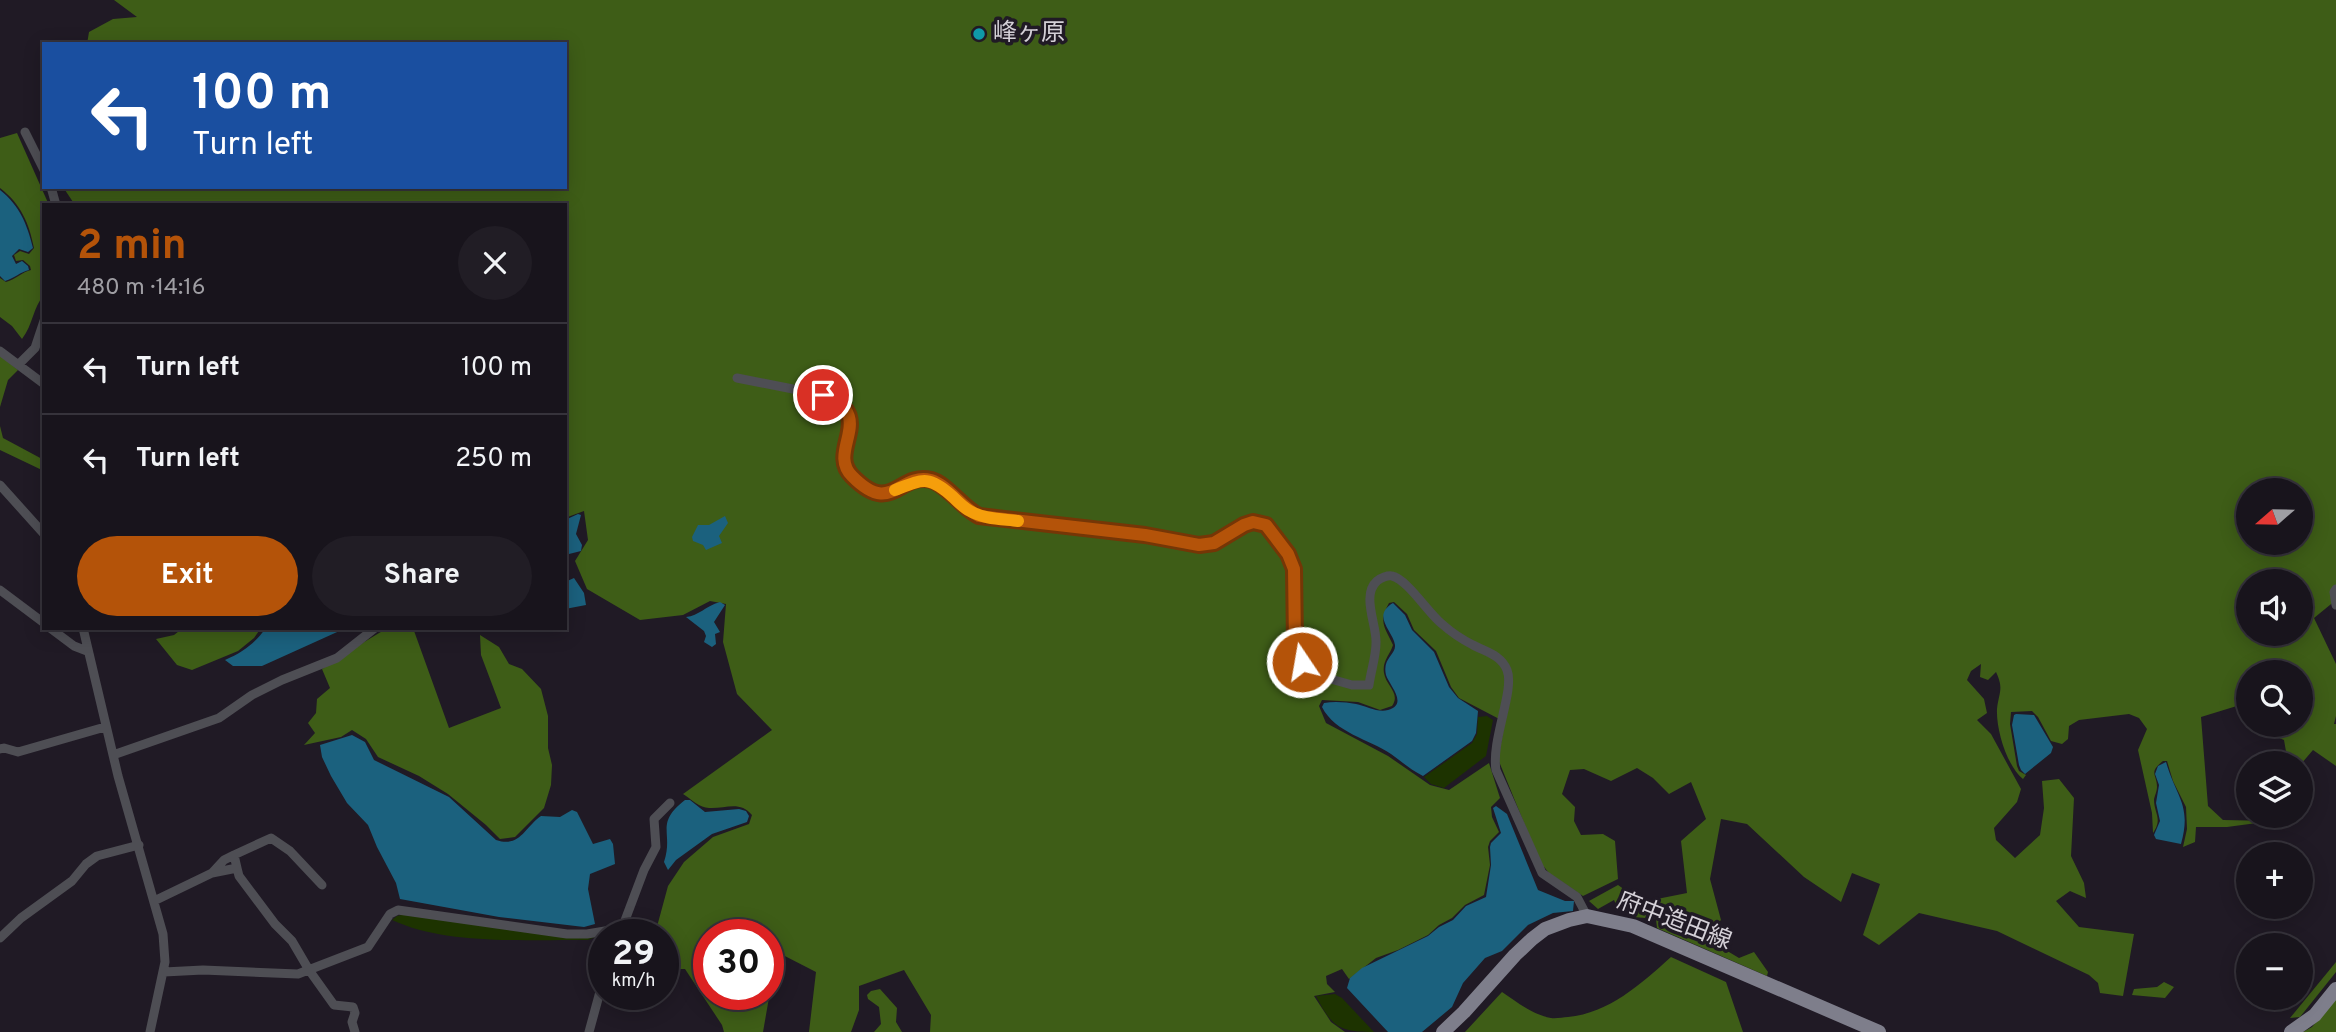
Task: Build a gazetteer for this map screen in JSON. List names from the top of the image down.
{
  "streets": {
    "main road": ["府中造田線"]
  },
  "places": ["峰ヶ原"],
  "north": "left",
  "page": {
    "turn": ["100 m", "Turn left"],
    "heading": ["2 min", "480 m · 14:16"],
    "list": [
      {
        "name": "Turn left",
        "value": "100 m"
      },
      {
        "name": "Turn left",
        "value": "250 m"
      }
    ],
    "map_buttons": ["+", "−"],
    "buttons": ["Exit", "Share"],
    "speed": "29 km/h",
    "limit": "30"
  }
}
